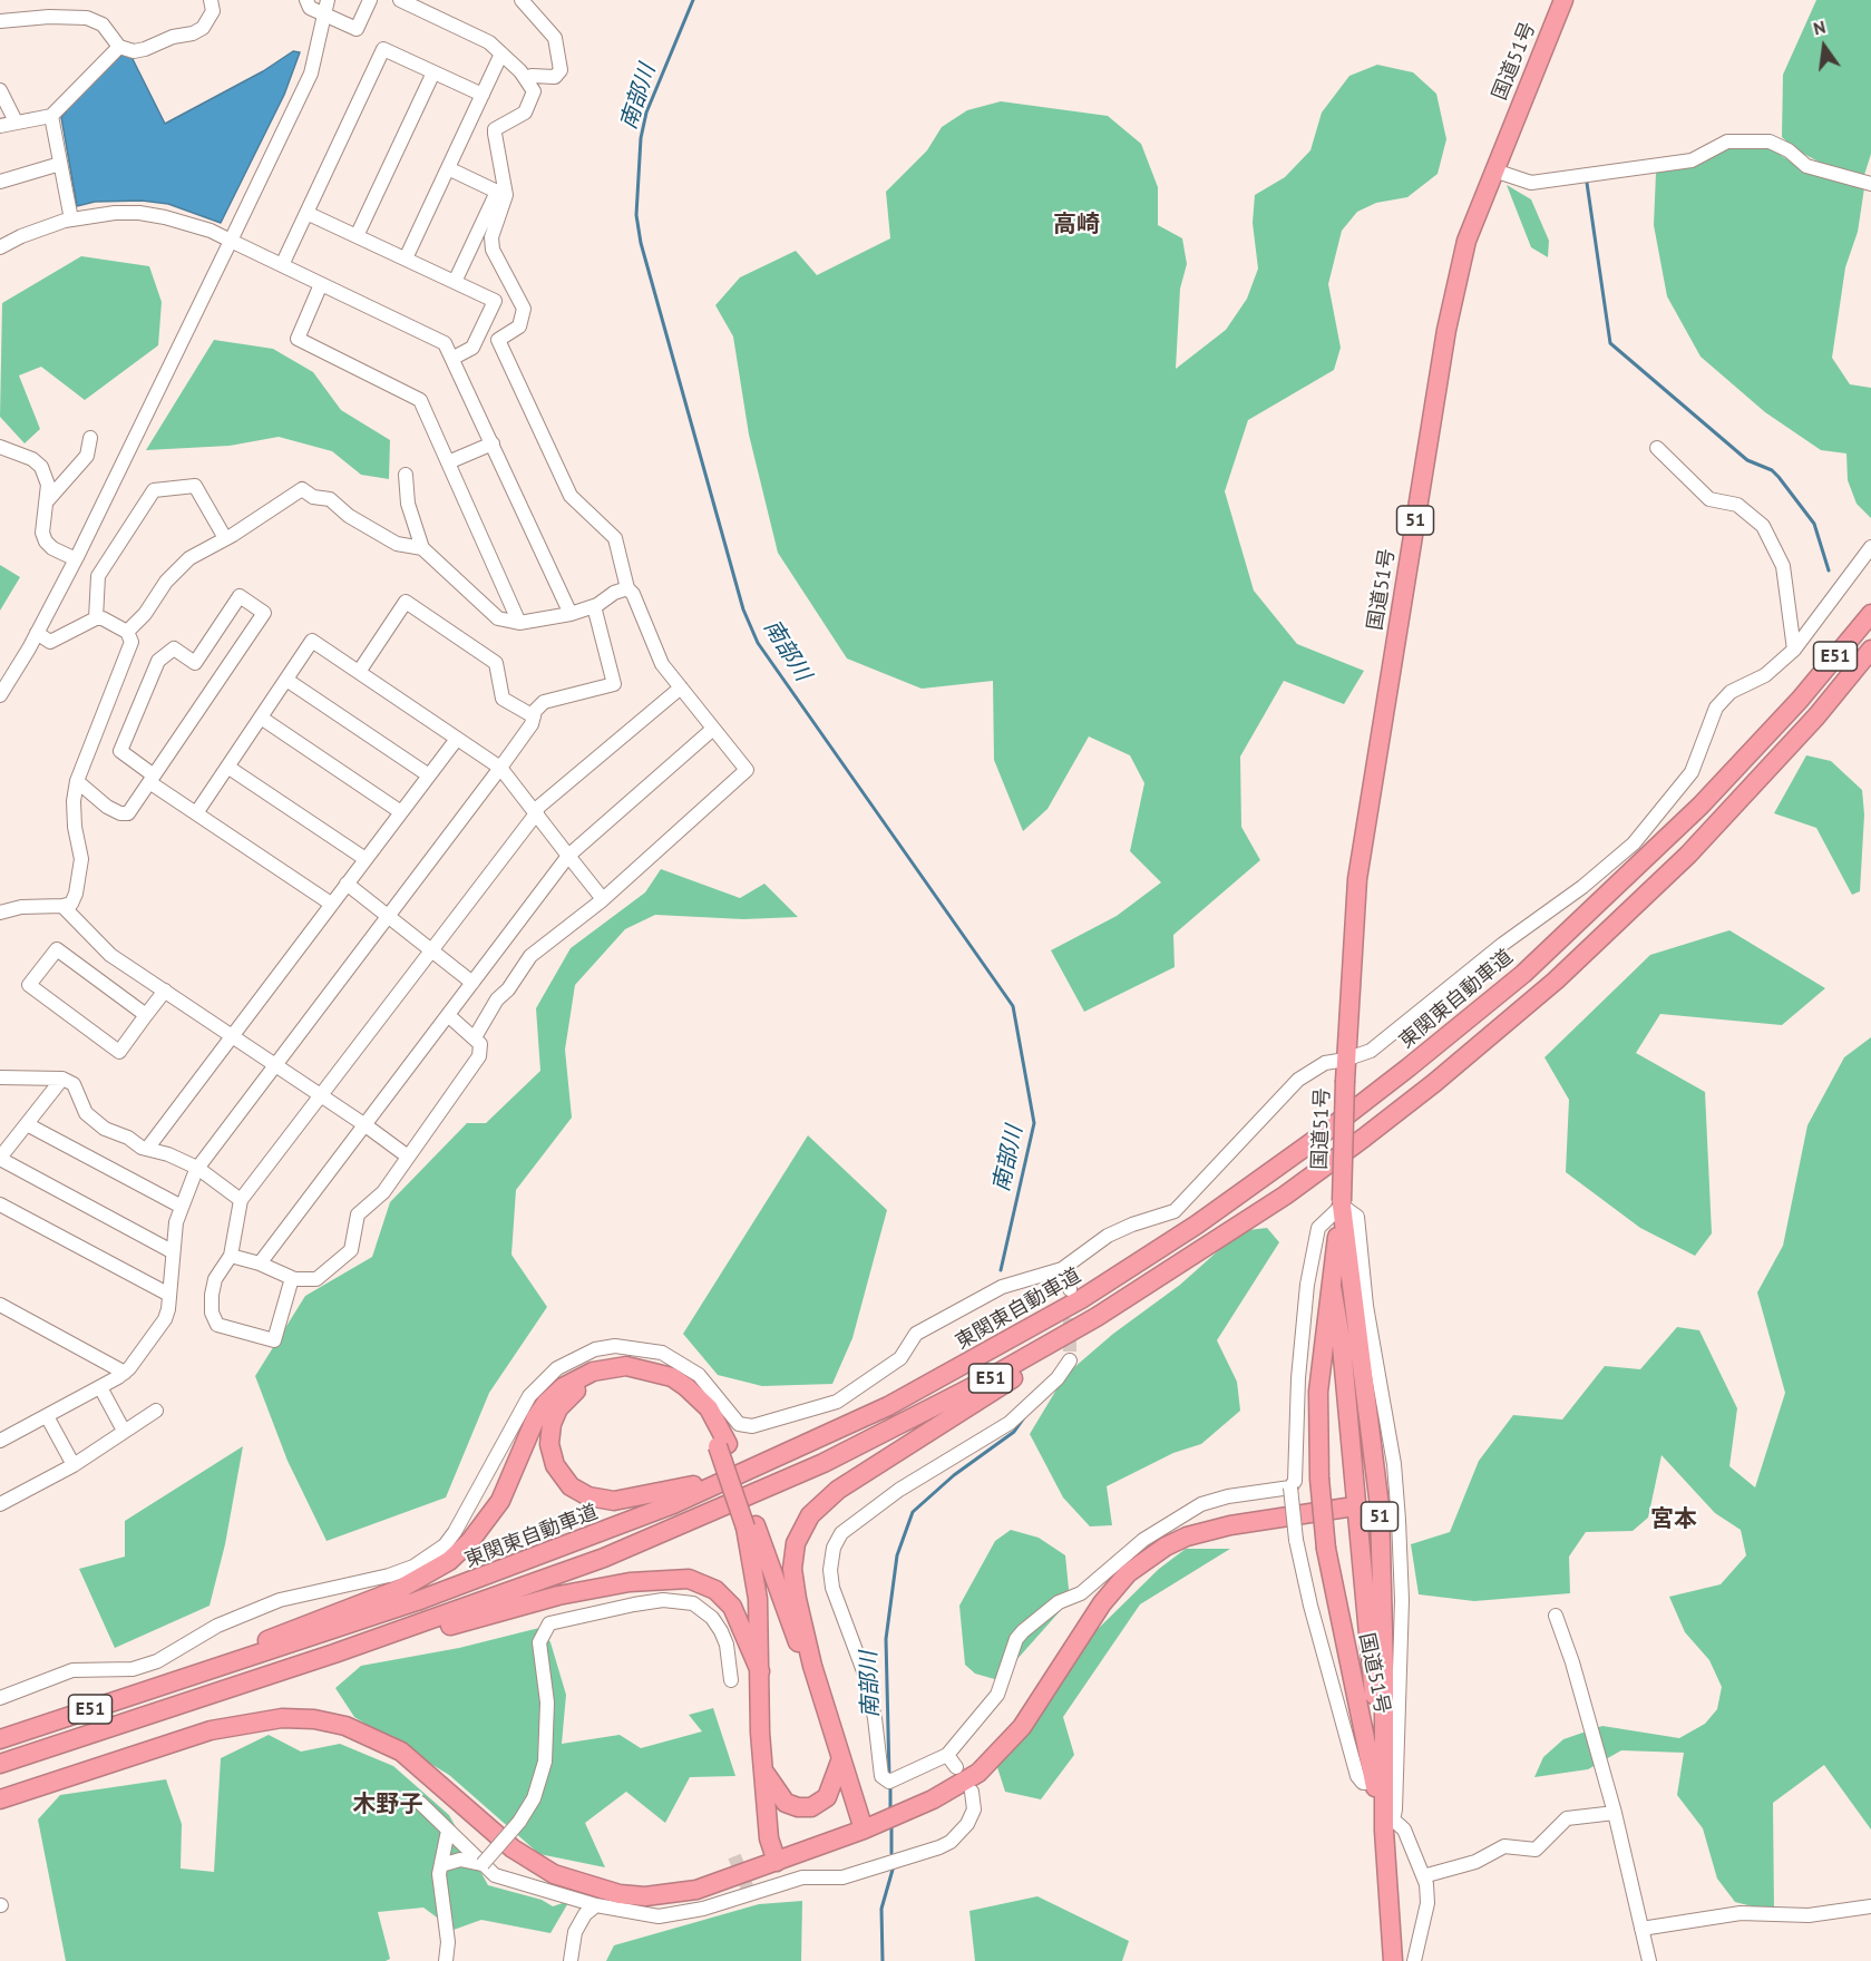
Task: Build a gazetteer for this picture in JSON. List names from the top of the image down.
{
  "streets": {
    "highway": [
      "国道51号",
      "51",
      "E51",
      "東関東自動車道"
    ]
  },
  "districts": ["高崎", "宮本", "木野子"],
  "water": ["南部川"],
  "north": "top"
}
